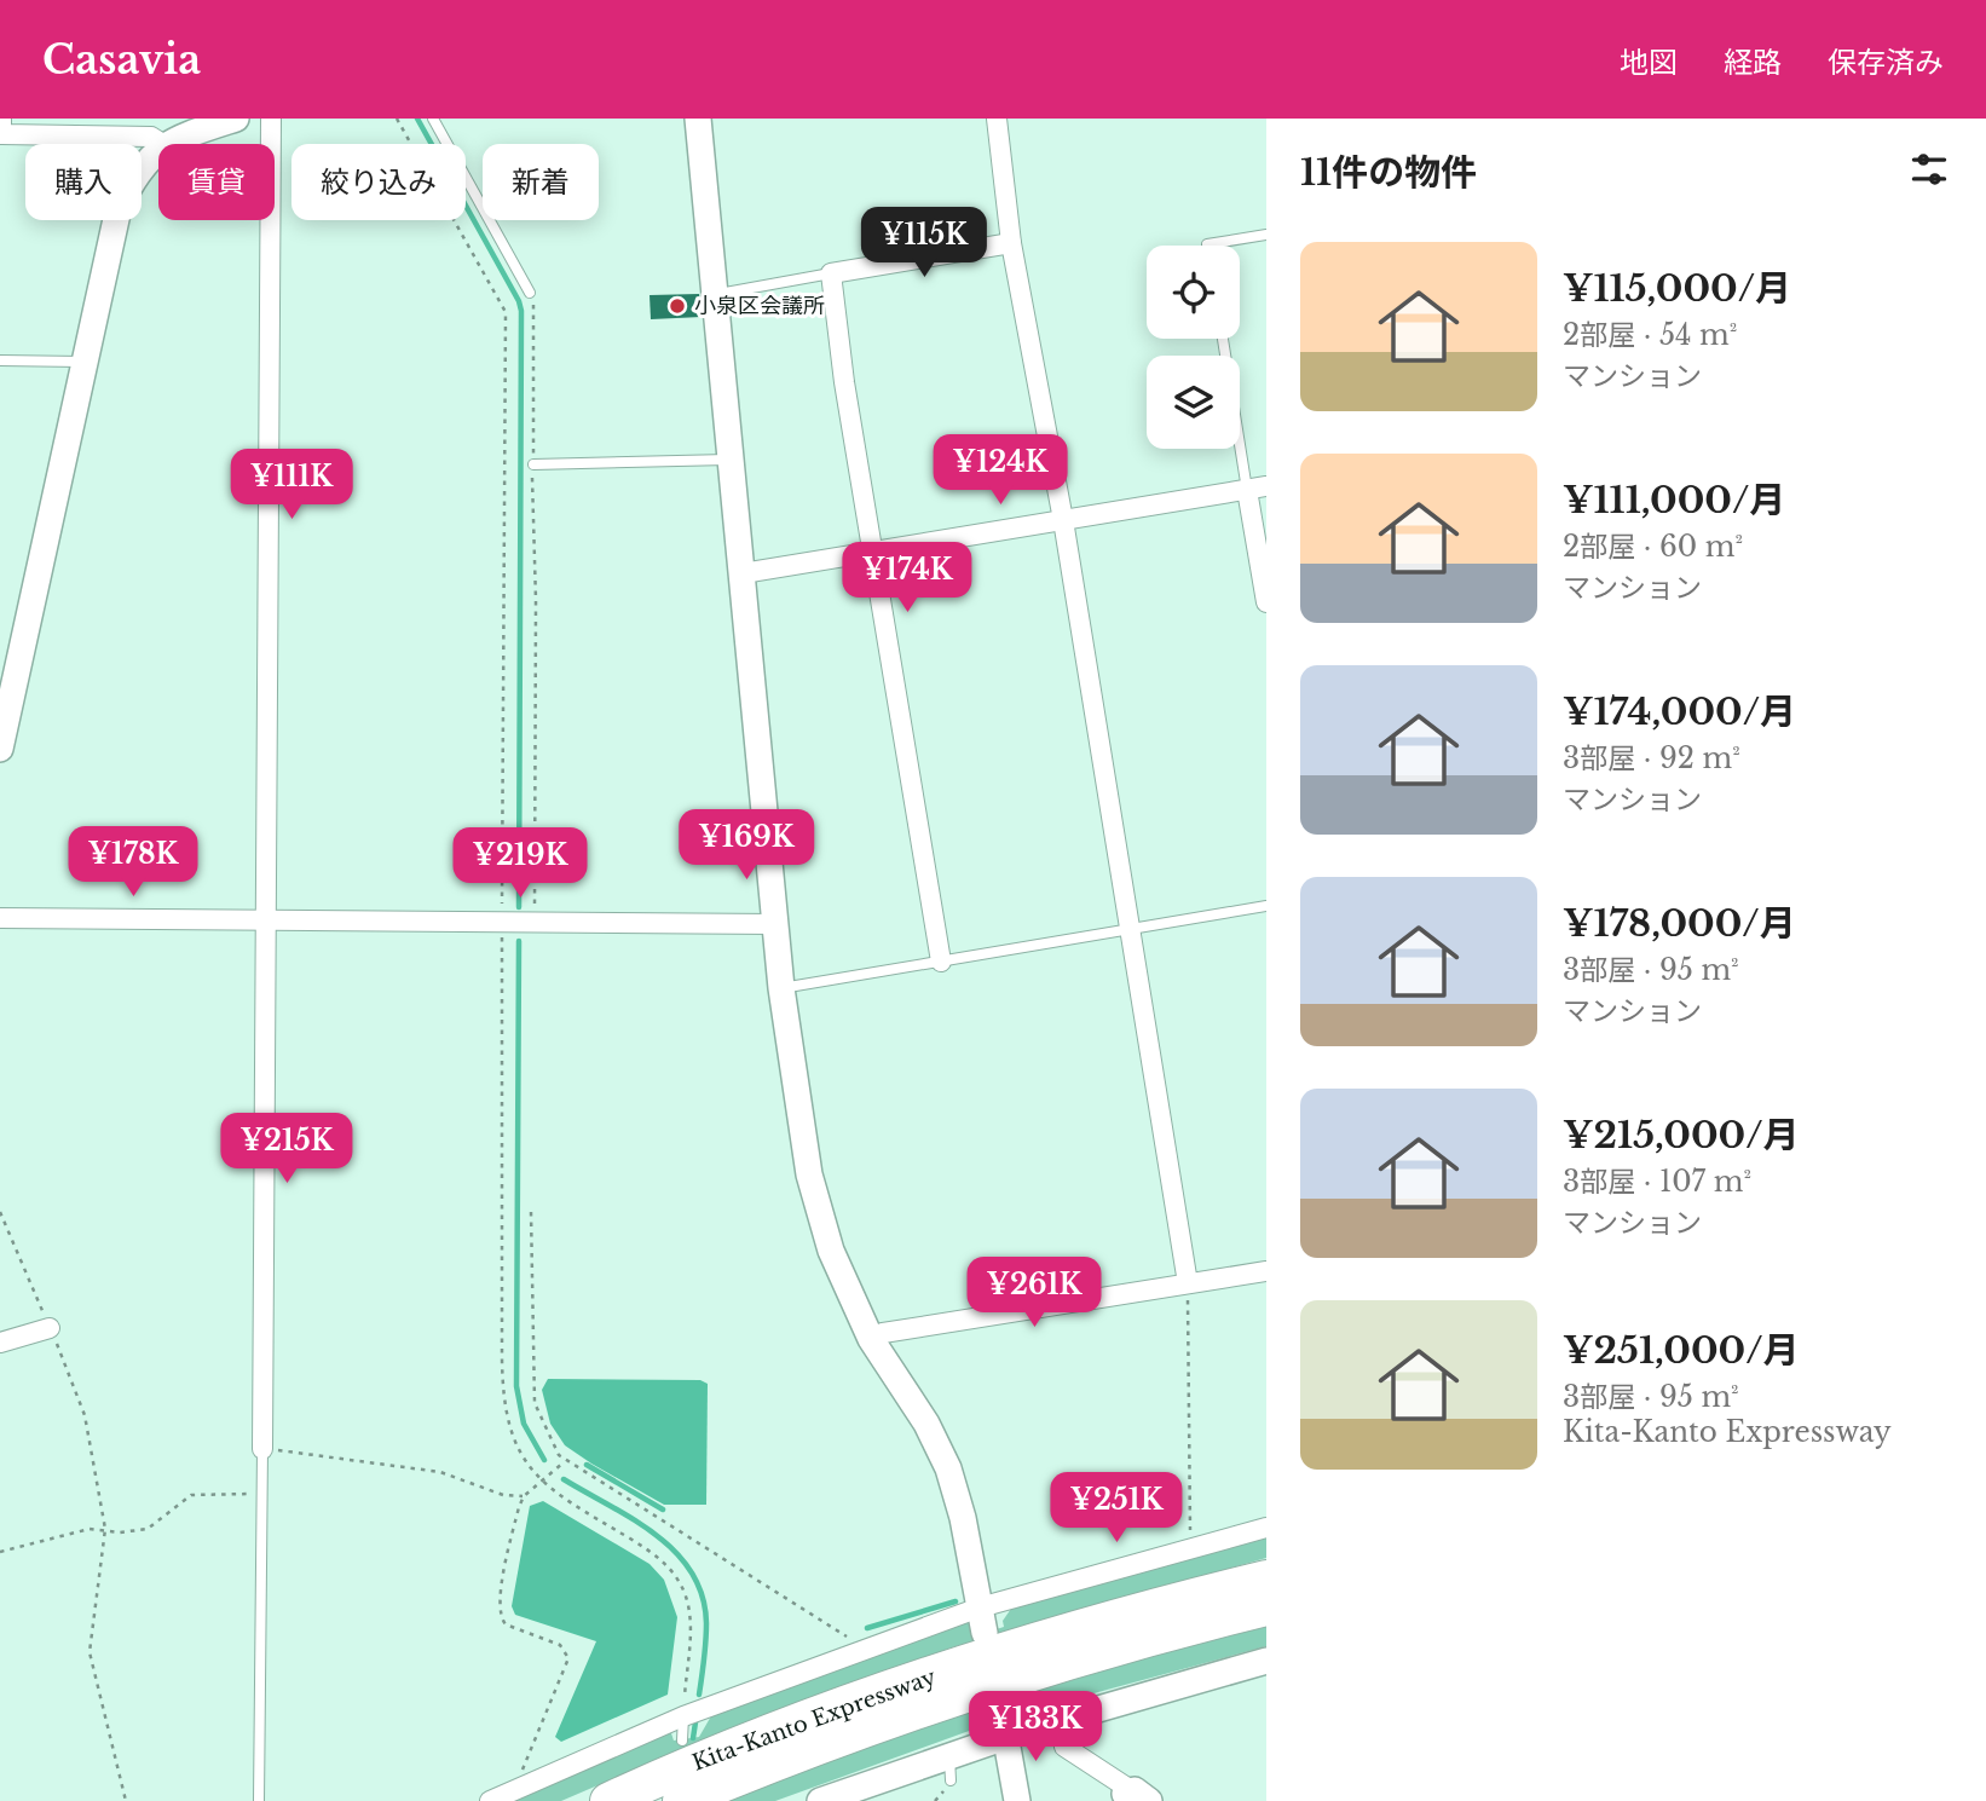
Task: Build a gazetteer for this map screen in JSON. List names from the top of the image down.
{
  "streets": {
    "highway": ["Kita-Kanto Expressway"]
  },
  "places": ["小泉区会議所"],
  "page": {
    "header": "Casavia",
    "nav": ["地図", "経路", "保存済み"],
    "heading": "11件の物件",
    "chip": [
      "購入",
      "賃貸",
      "絞り込み",
      "新着"
    ],
    "price": [
      "¥115K",
      "¥124K",
      "¥111K",
      "¥174K",
      "¥169K",
      "¥178K",
      "¥219K",
      "¥215K",
      "¥261K",
      "¥251K",
      "¥133K"
    ],
    "list": [
      {
        "name": "¥115,000/月",
        "note": "2部屋 · 54 m² · マンション"
      },
      {
        "name": "¥111,000/月",
        "note": "2部屋 · 60 m² · マンション"
      },
      {
        "name": "¥174,000/月",
        "note": "3部屋 · 92 m² · マンション"
      },
      {
        "name": "¥178,000/月",
        "note": "3部屋 · 95 m² · マンション"
      },
      {
        "name": "¥215,000/月",
        "note": "3部屋 · 107 m² · マンション"
      },
      {
        "name": "¥251,000/月",
        "note": "3部屋 · 95 m² · Kita-Kanto Expressway"
      }
    ]
  }
}
